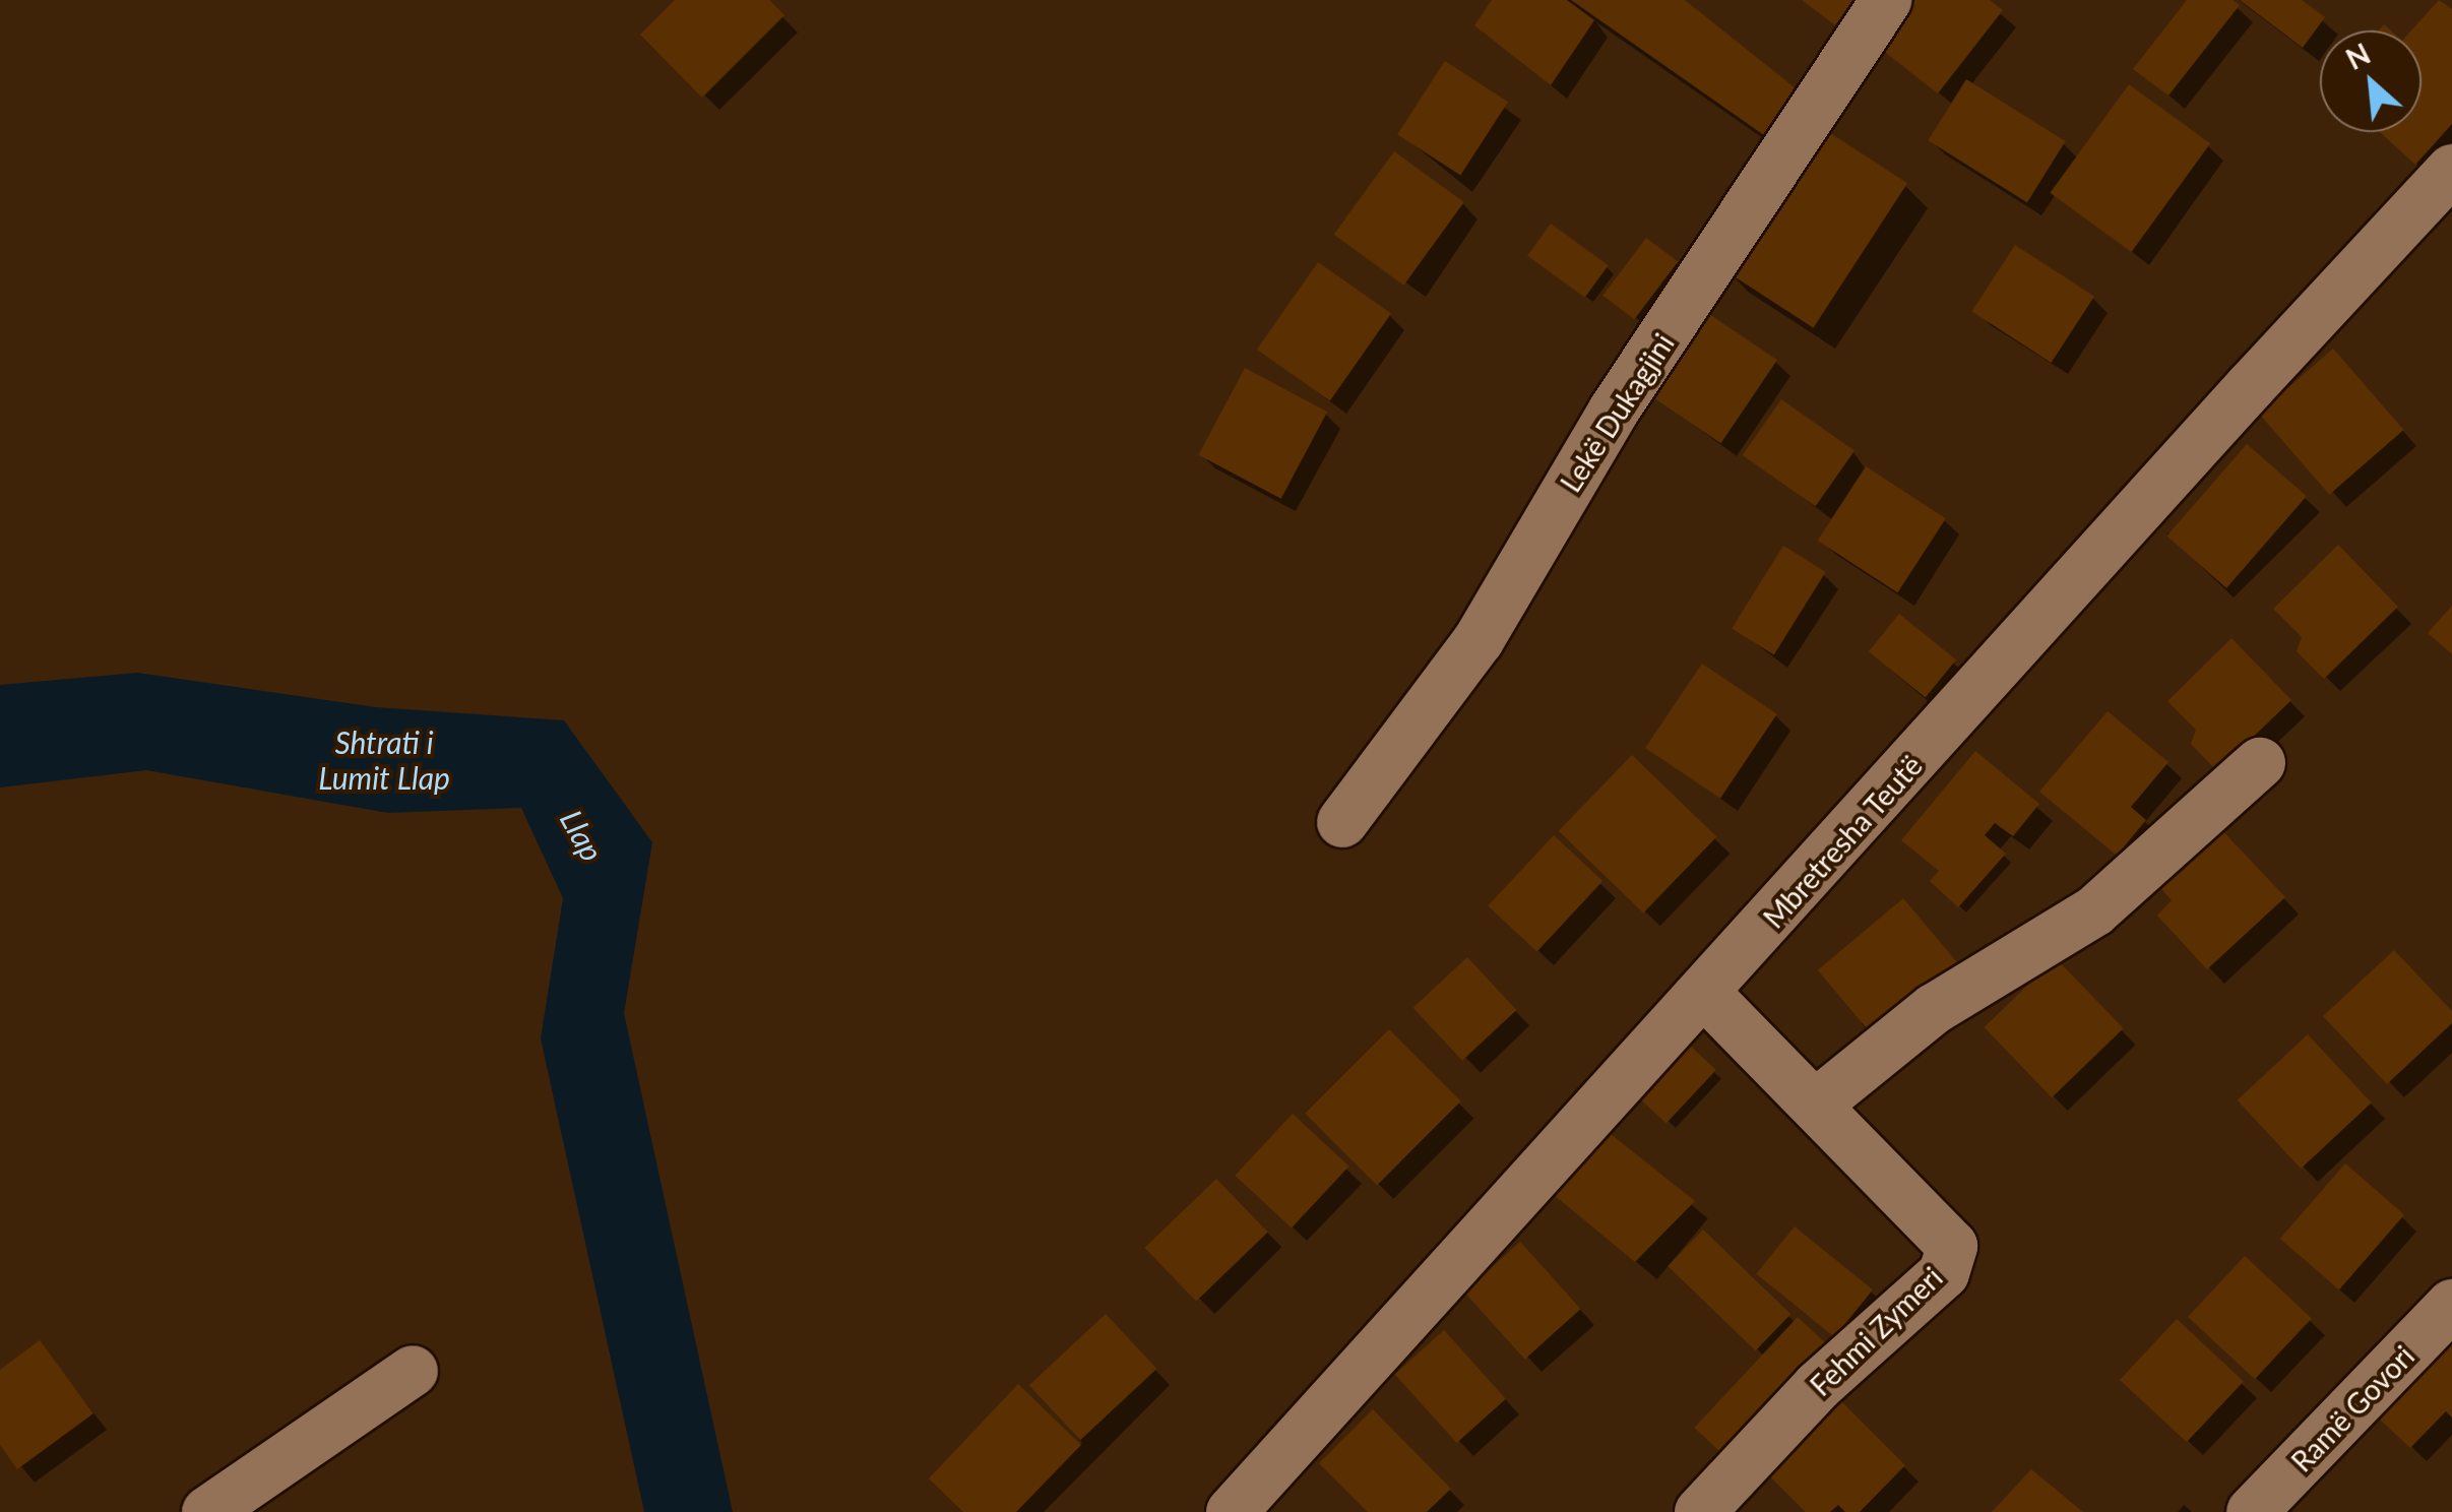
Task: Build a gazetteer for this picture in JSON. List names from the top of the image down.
{
  "streets": {
    "street": [
      "Lekë Dukagjini",
      "Mbretresha Teutë",
      "Fehmi Zymeri",
      "Ramë Govori"
    ]
  },
  "crossings": [
    ["Mbretresha Teutë", "Fehmi Zymeri"]
  ],
  "water": ["Shtrati i Lumit Llap", "Llap"],
  "north": "top left"
}
